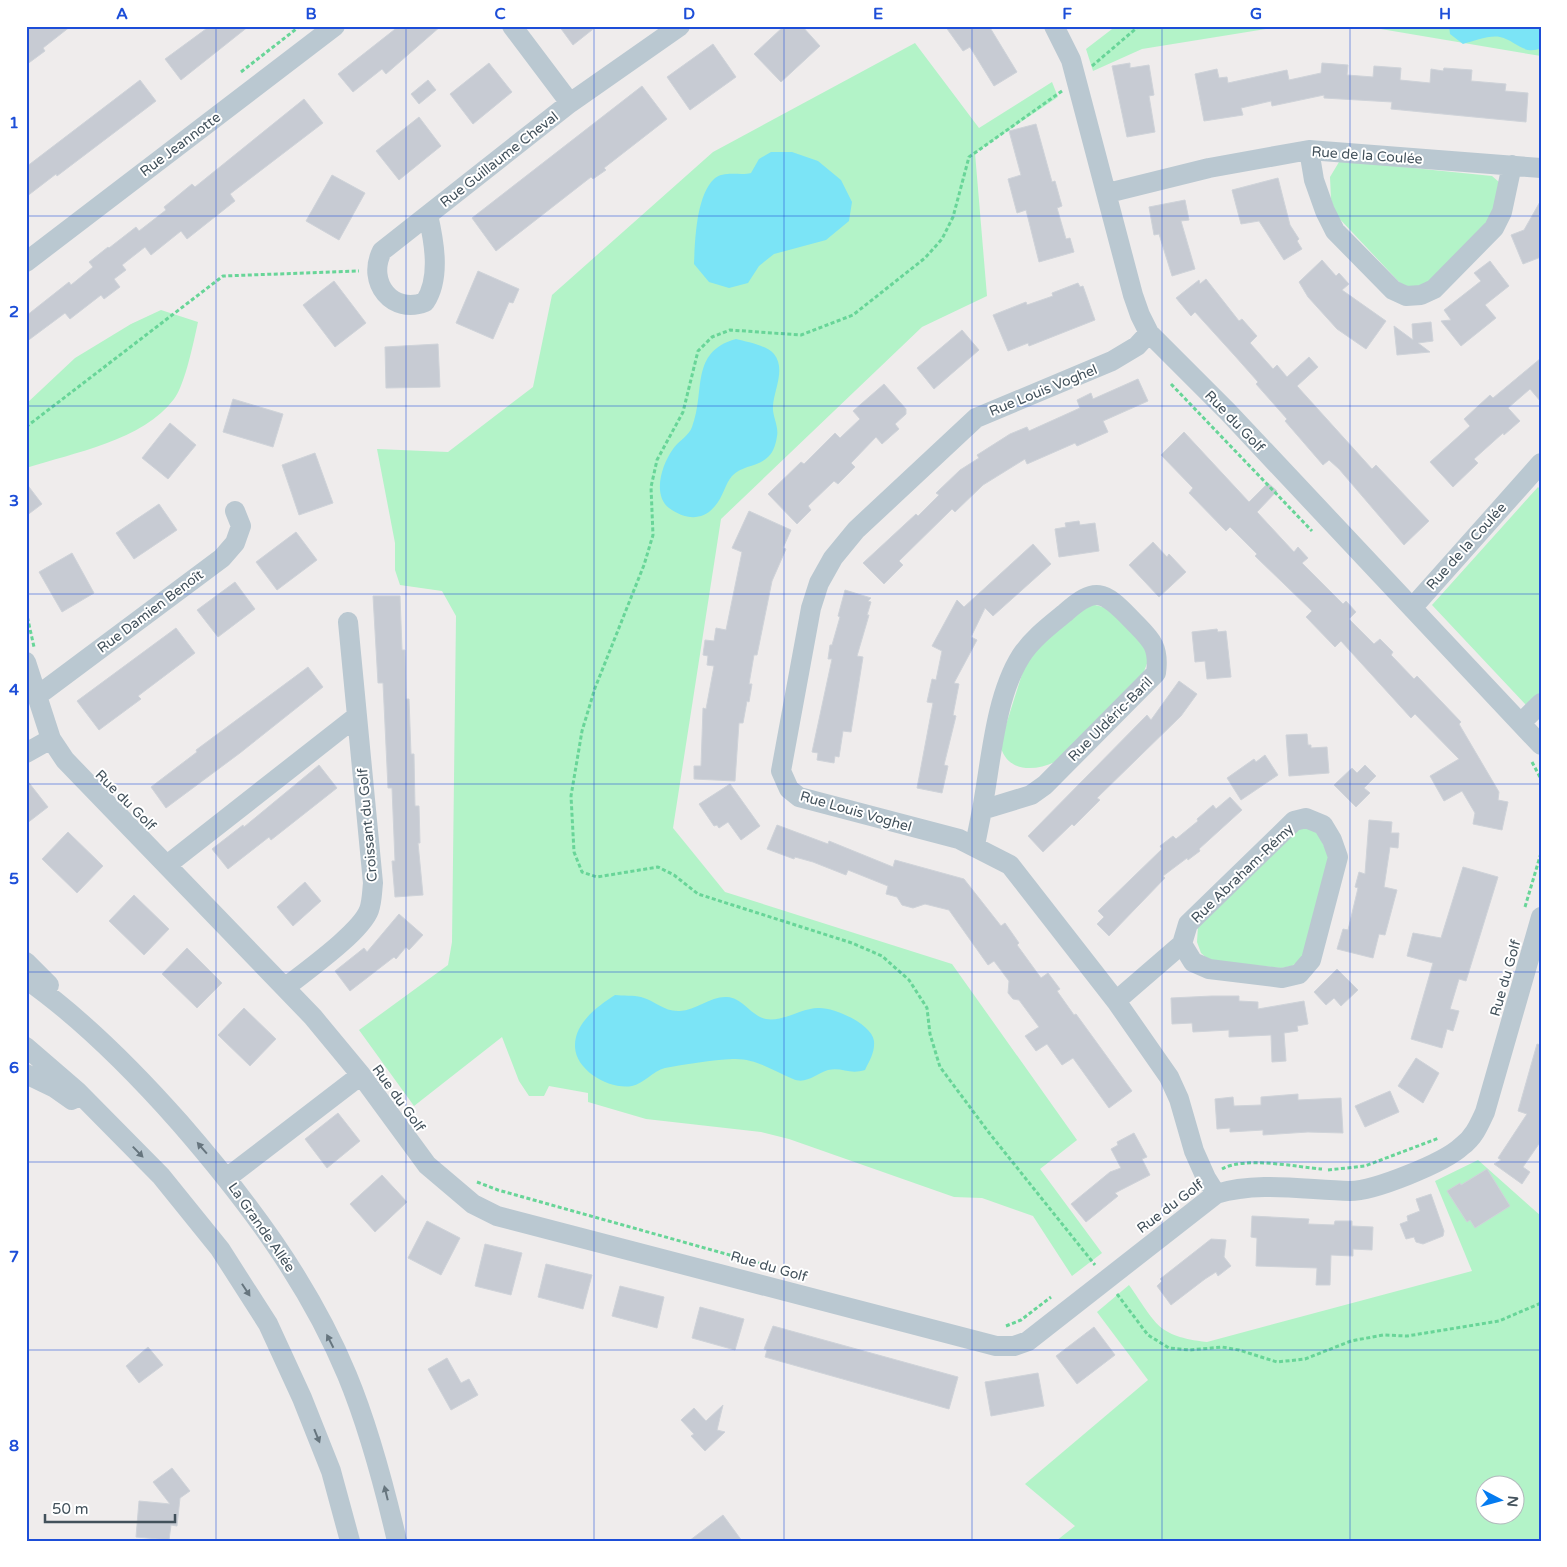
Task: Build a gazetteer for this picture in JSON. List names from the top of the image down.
{
  "streets": {
    "street": [
      "Rue Jeannotte",
      "Rue de la Coulée",
      "Rue Guillaume Cheval",
      "Rue Louis Voghel",
      "Rue du Golf",
      "Rue Damien Benoît",
      "Rue Uldéric-Baril",
      "Croissant du Golf",
      "Rue Abraham-Rémy",
      "La Grande Allée"
    ]
  },
  "crossings": [
    ["Rue de la Coulée", "Rue du Golf"],
    ["Rue Louis Voghel", "Rue du Golf"],
    ["Rue Louis Voghel", "Rue Uldéric-Baril"],
    ["Rue Louis Voghel", "Rue Abraham-Rémy"],
    ["Rue du Golf", "Rue Damien Benoît"],
    ["Rue du Golf", "Croissant du Golf"]
  ],
  "scale_bar": "50 m",
  "north": "right",
  "grid": {
    "columns": [
      "A",
      "B",
      "C",
      "D",
      "E",
      "F",
      "G",
      "H"
    ],
    "rows": [
      "1",
      "2",
      "3",
      "4",
      "5",
      "6",
      "7",
      "8"
    ]
  }
}
